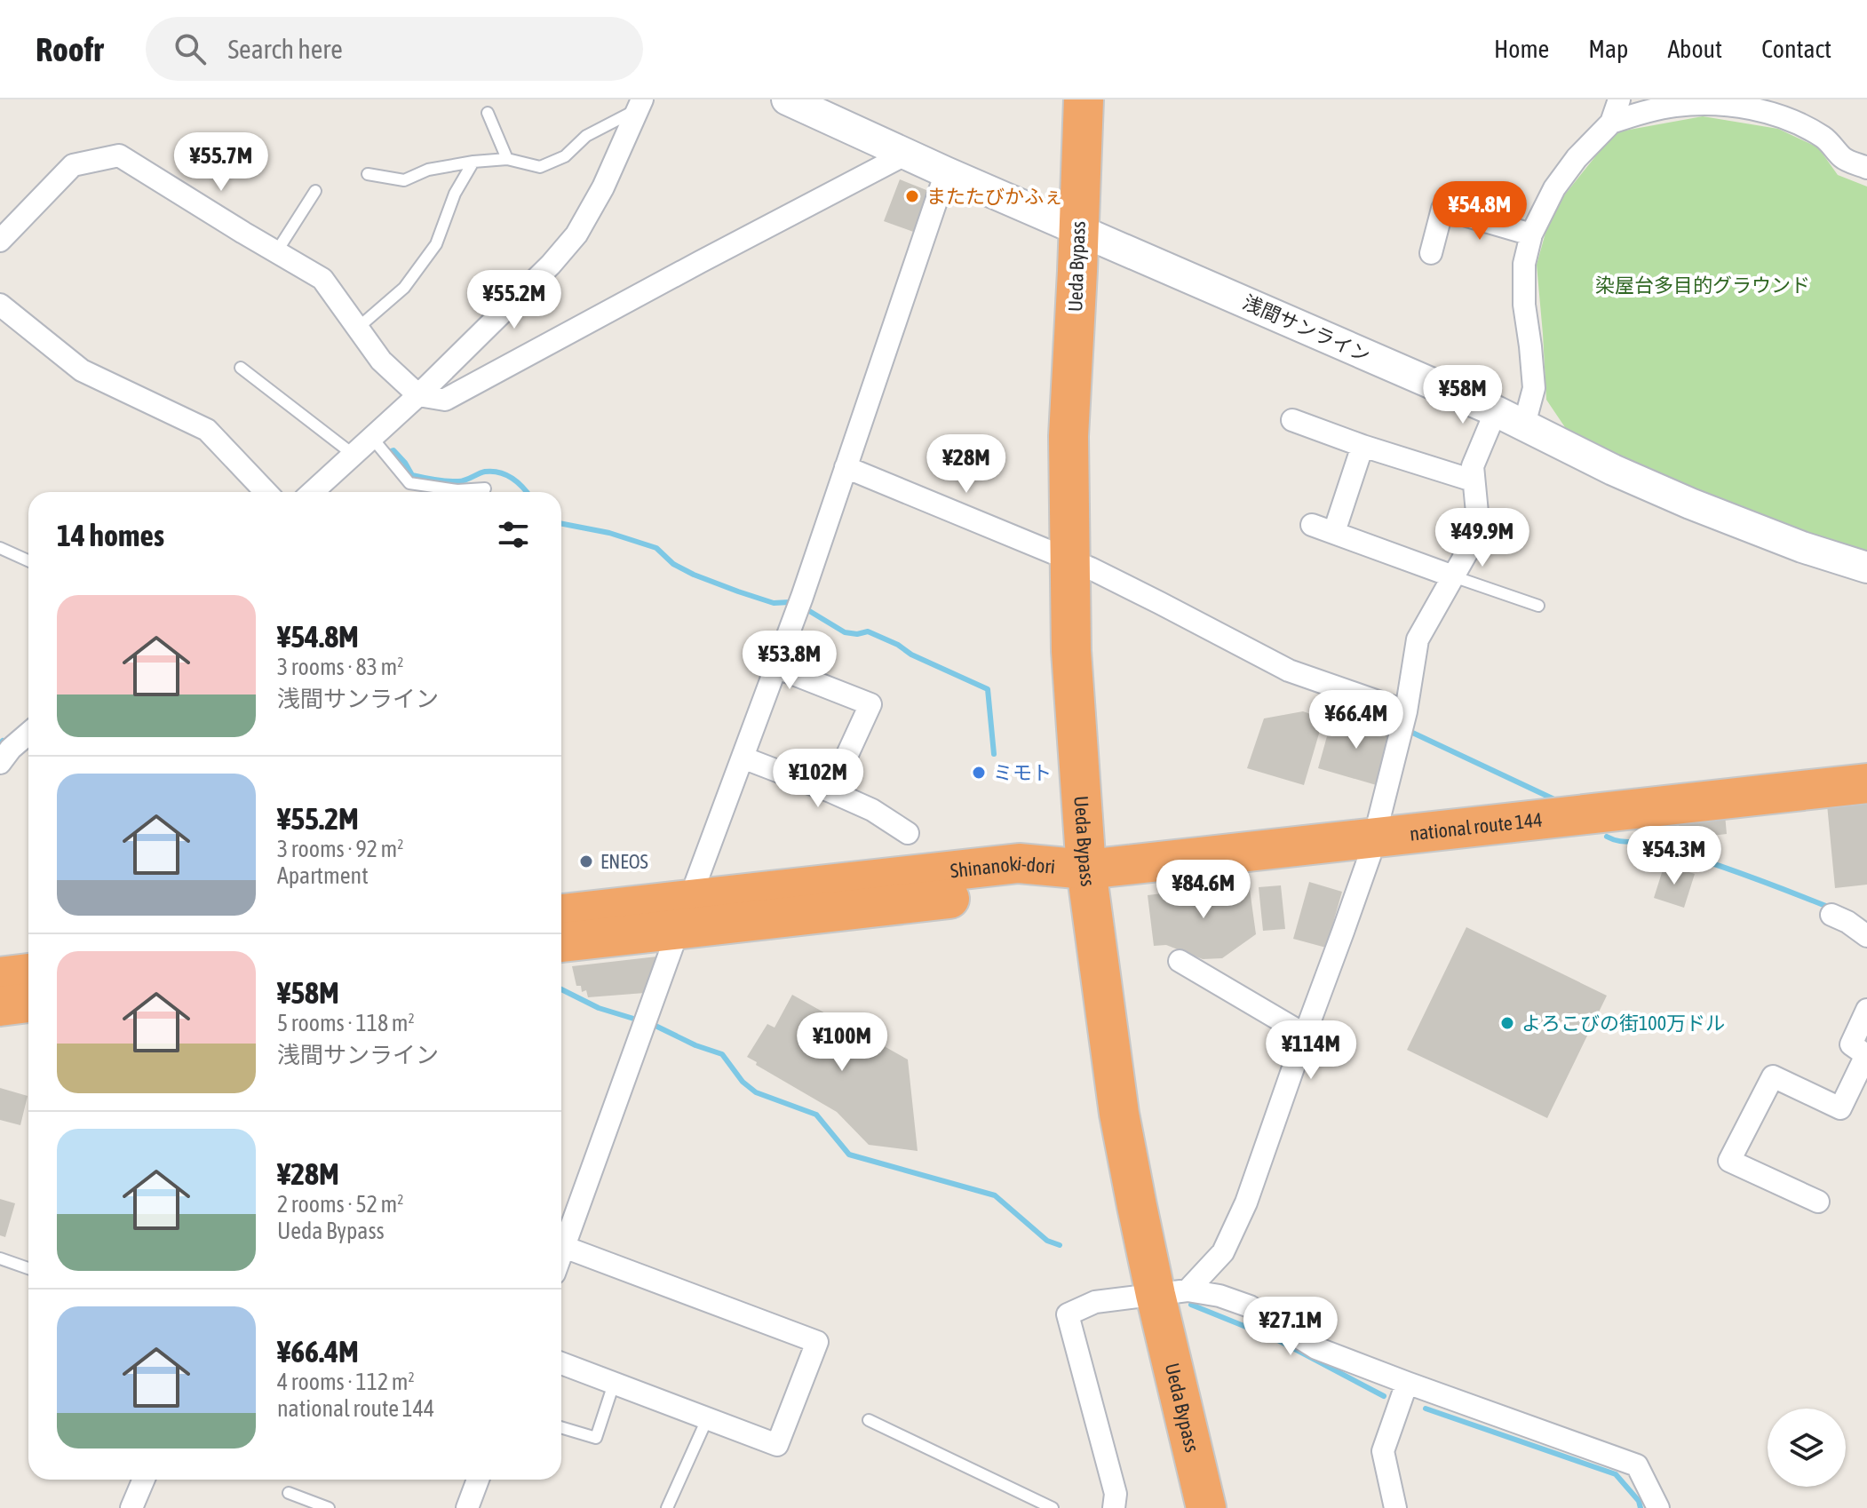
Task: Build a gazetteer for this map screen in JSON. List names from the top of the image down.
{
  "streets": {
    "highway": ["Ueda Bypass", "national route 144", "Shinanoki-dori"],
    "street": ["浅間サンライン"]
  },
  "crossings": [
    ["Ueda Bypass", "浅間サンライン"],
    ["Ueda Bypass", "national route 144"],
    ["Ueda Bypass", "Shinanoki-dori"],
    ["national route 144", "Shinanoki-dori"]
  ],
  "parks": ["染屋台多目的グラウンド"],
  "places": [
    "またたびかふぇ",
    "ミモト",
    "ENEOS",
    "よろこびの街100万ドル"
  ],
  "page": {
    "header": "Roofr",
    "search": "Search here",
    "nav": [
      "Home",
      "Map",
      "About",
      "Contact"
    ],
    "price": [
      "¥55.7M",
      "¥54.8M",
      "¥55.2M",
      "¥58M",
      "¥28M",
      "¥49.9M",
      "¥53.8M",
      "¥66.4M",
      "¥102M",
      "¥54.3M",
      "¥84.6M",
      "¥100M",
      "¥114M",
      "¥27.1M"
    ],
    "heading": "14 homes",
    "list": [
      {
        "name": "¥54.8M",
        "note": "3 rooms · 83 m² · 浅間サンライン"
      },
      {
        "name": "¥55.2M",
        "note": "3 rooms · 92 m² · Apartment"
      },
      {
        "name": "¥58M",
        "note": "5 rooms · 118 m² · 浅間サンライン"
      },
      {
        "name": "¥28M",
        "note": "2 rooms · 52 m² · Ueda Bypass"
      },
      {
        "name": "¥66.4M",
        "note": "4 rooms · 112 m² · national route 144"
      }
    ]
  }
}
